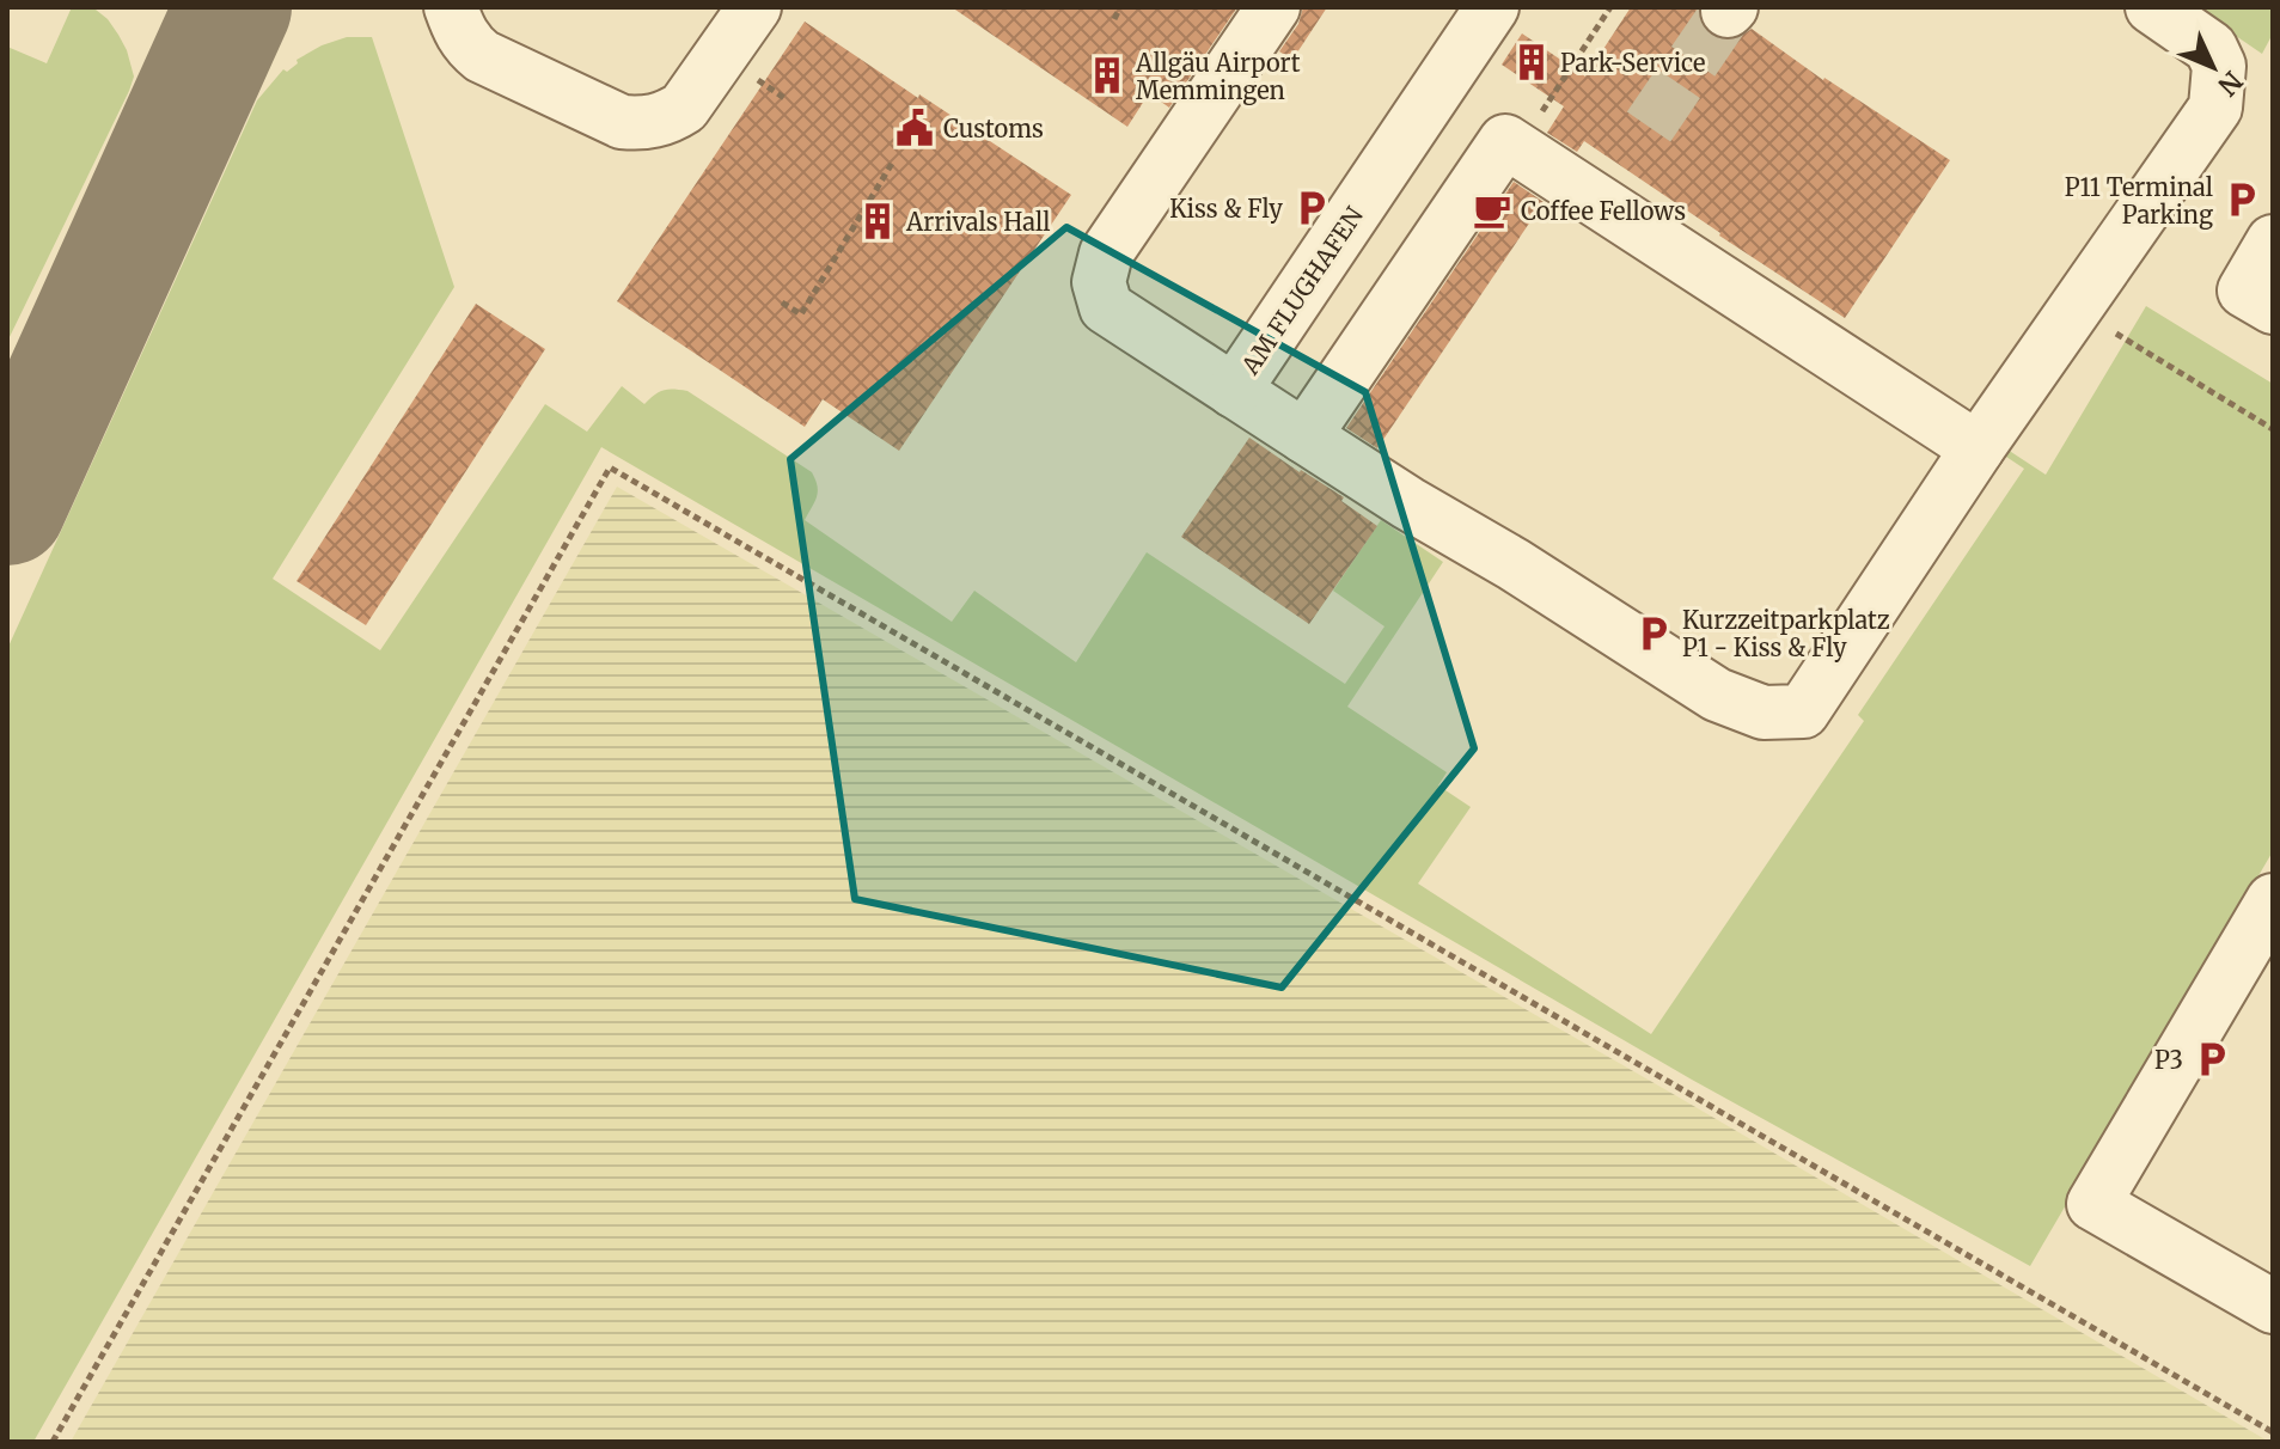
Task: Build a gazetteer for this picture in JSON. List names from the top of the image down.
{
  "streets": {
    "lane": ["AM FLUGHAFEN"]
  },
  "places": {
    "building": ["Park-Service", "Allgäu Airport Memmingen", "Arrivals Hall"],
    "public building": ["Customs"],
    "parking": [
      "P11 Terminal Parking",
      "Kiss & Fly",
      "Kurzzeitparkplatz P1 - Kiss & Fly",
      "P3"
    ],
    "cafe": ["Coffee Fellows"]
  },
  "north": "bottom right"
}
